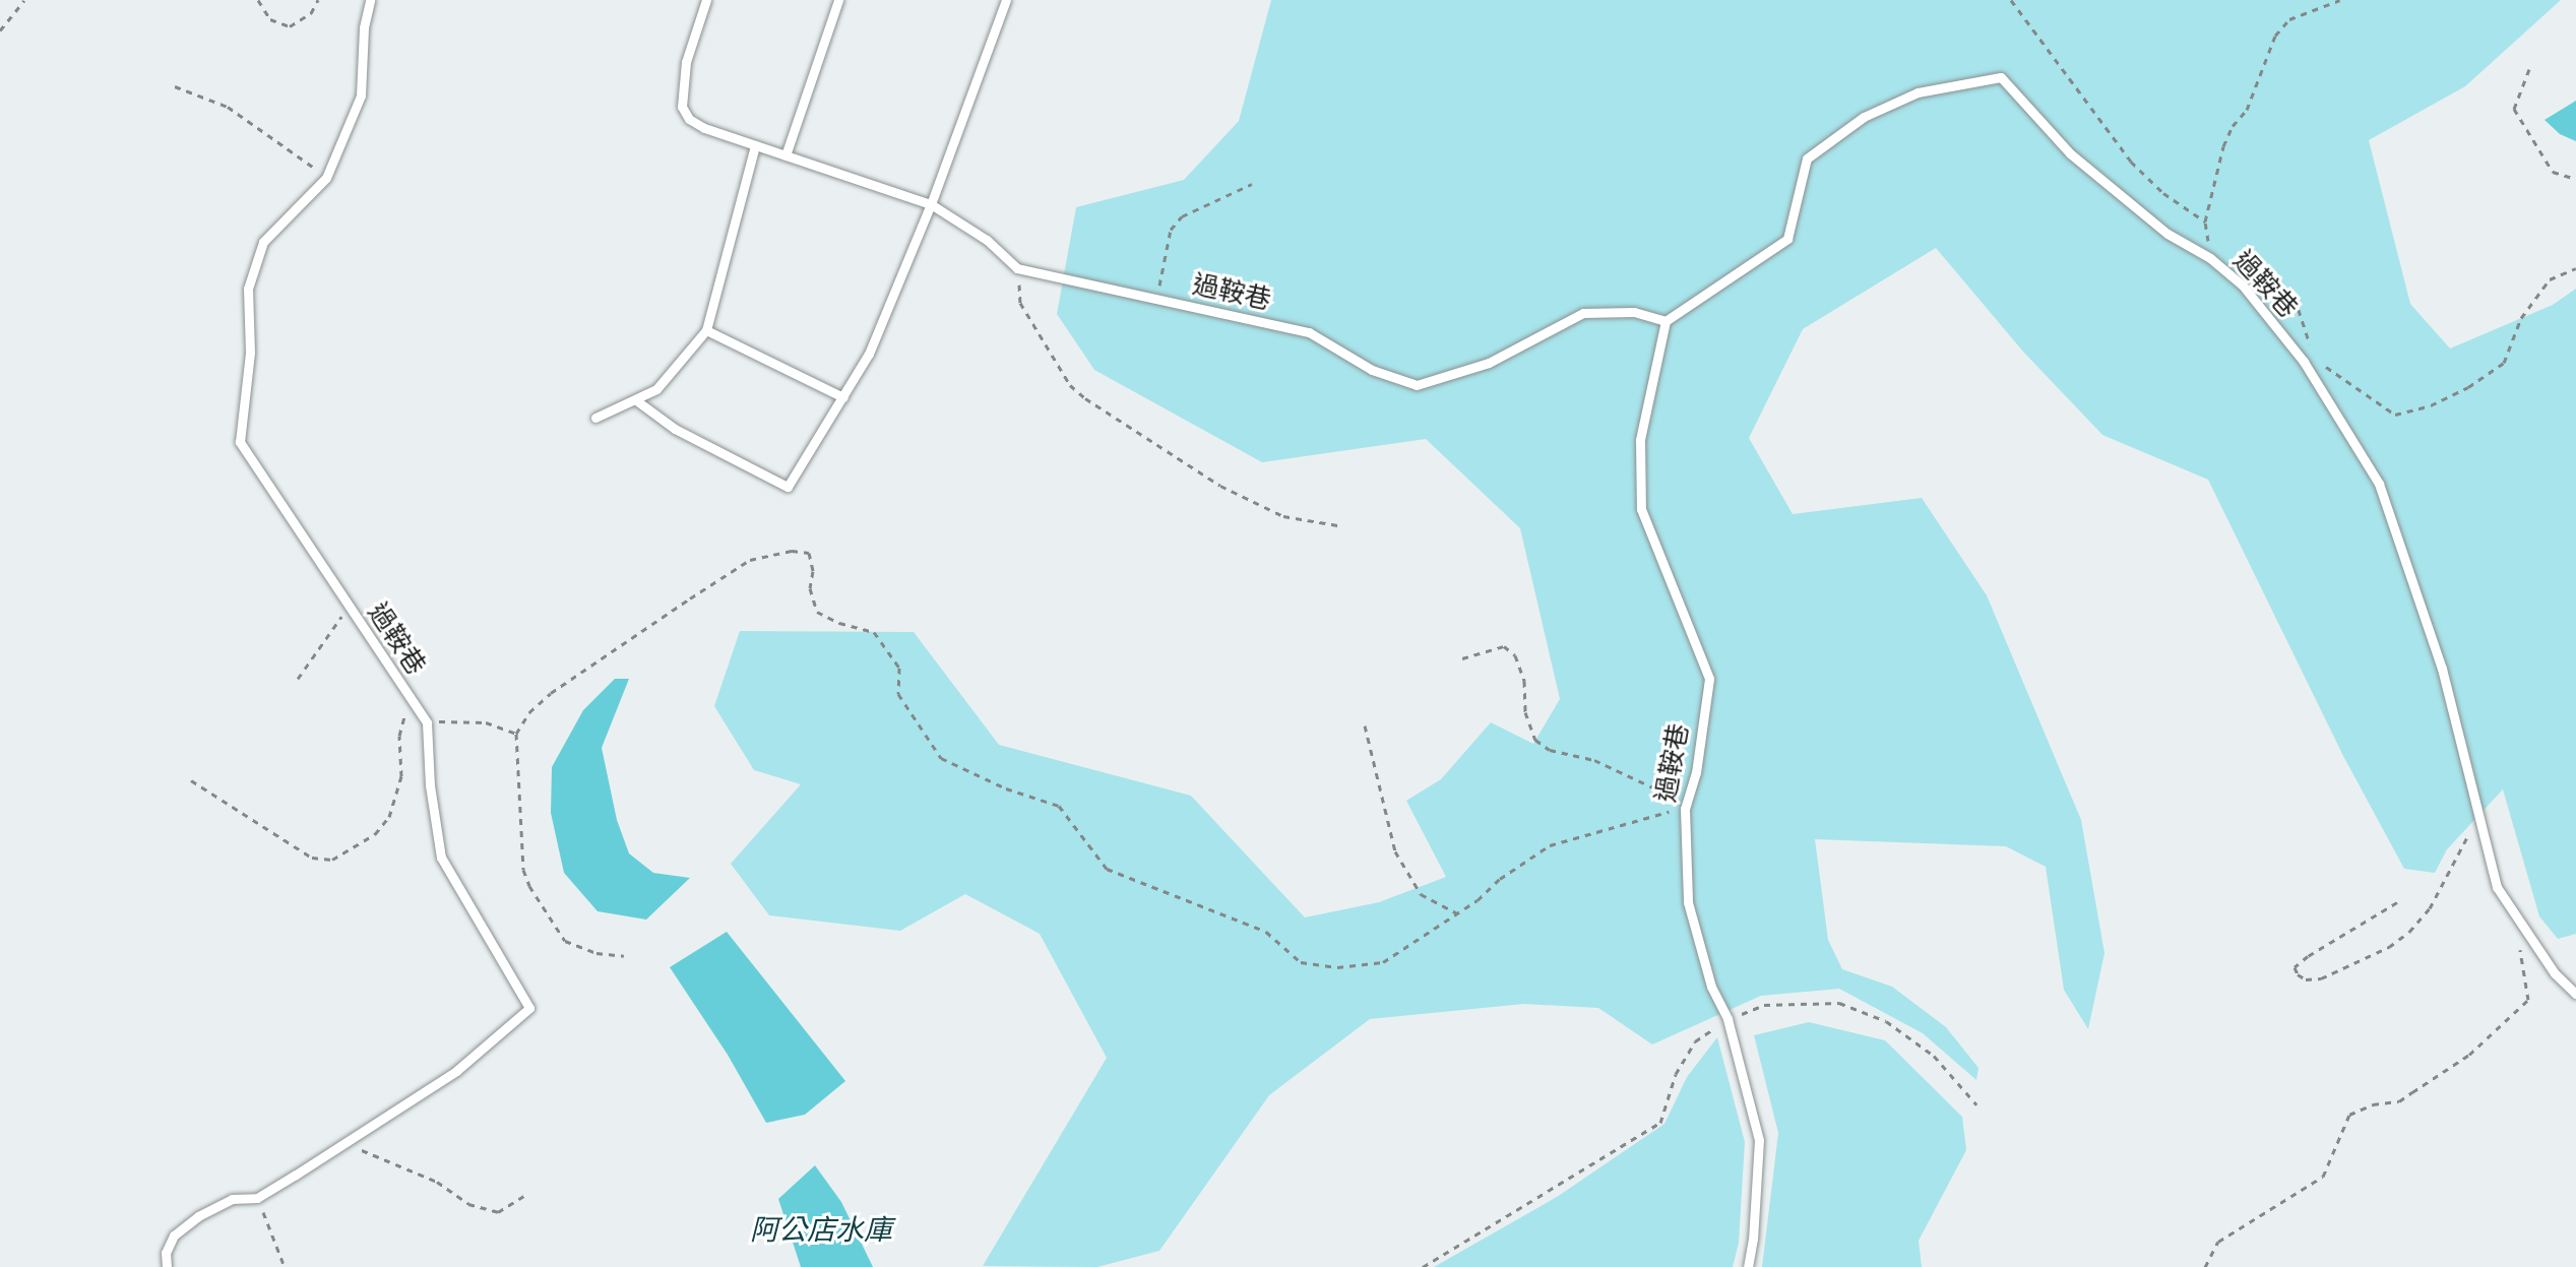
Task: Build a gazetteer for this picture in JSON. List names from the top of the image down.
{
  "streets": {
    "lane": ["過鞍巷"]
  },
  "water": ["阿公店水庫"]
}
